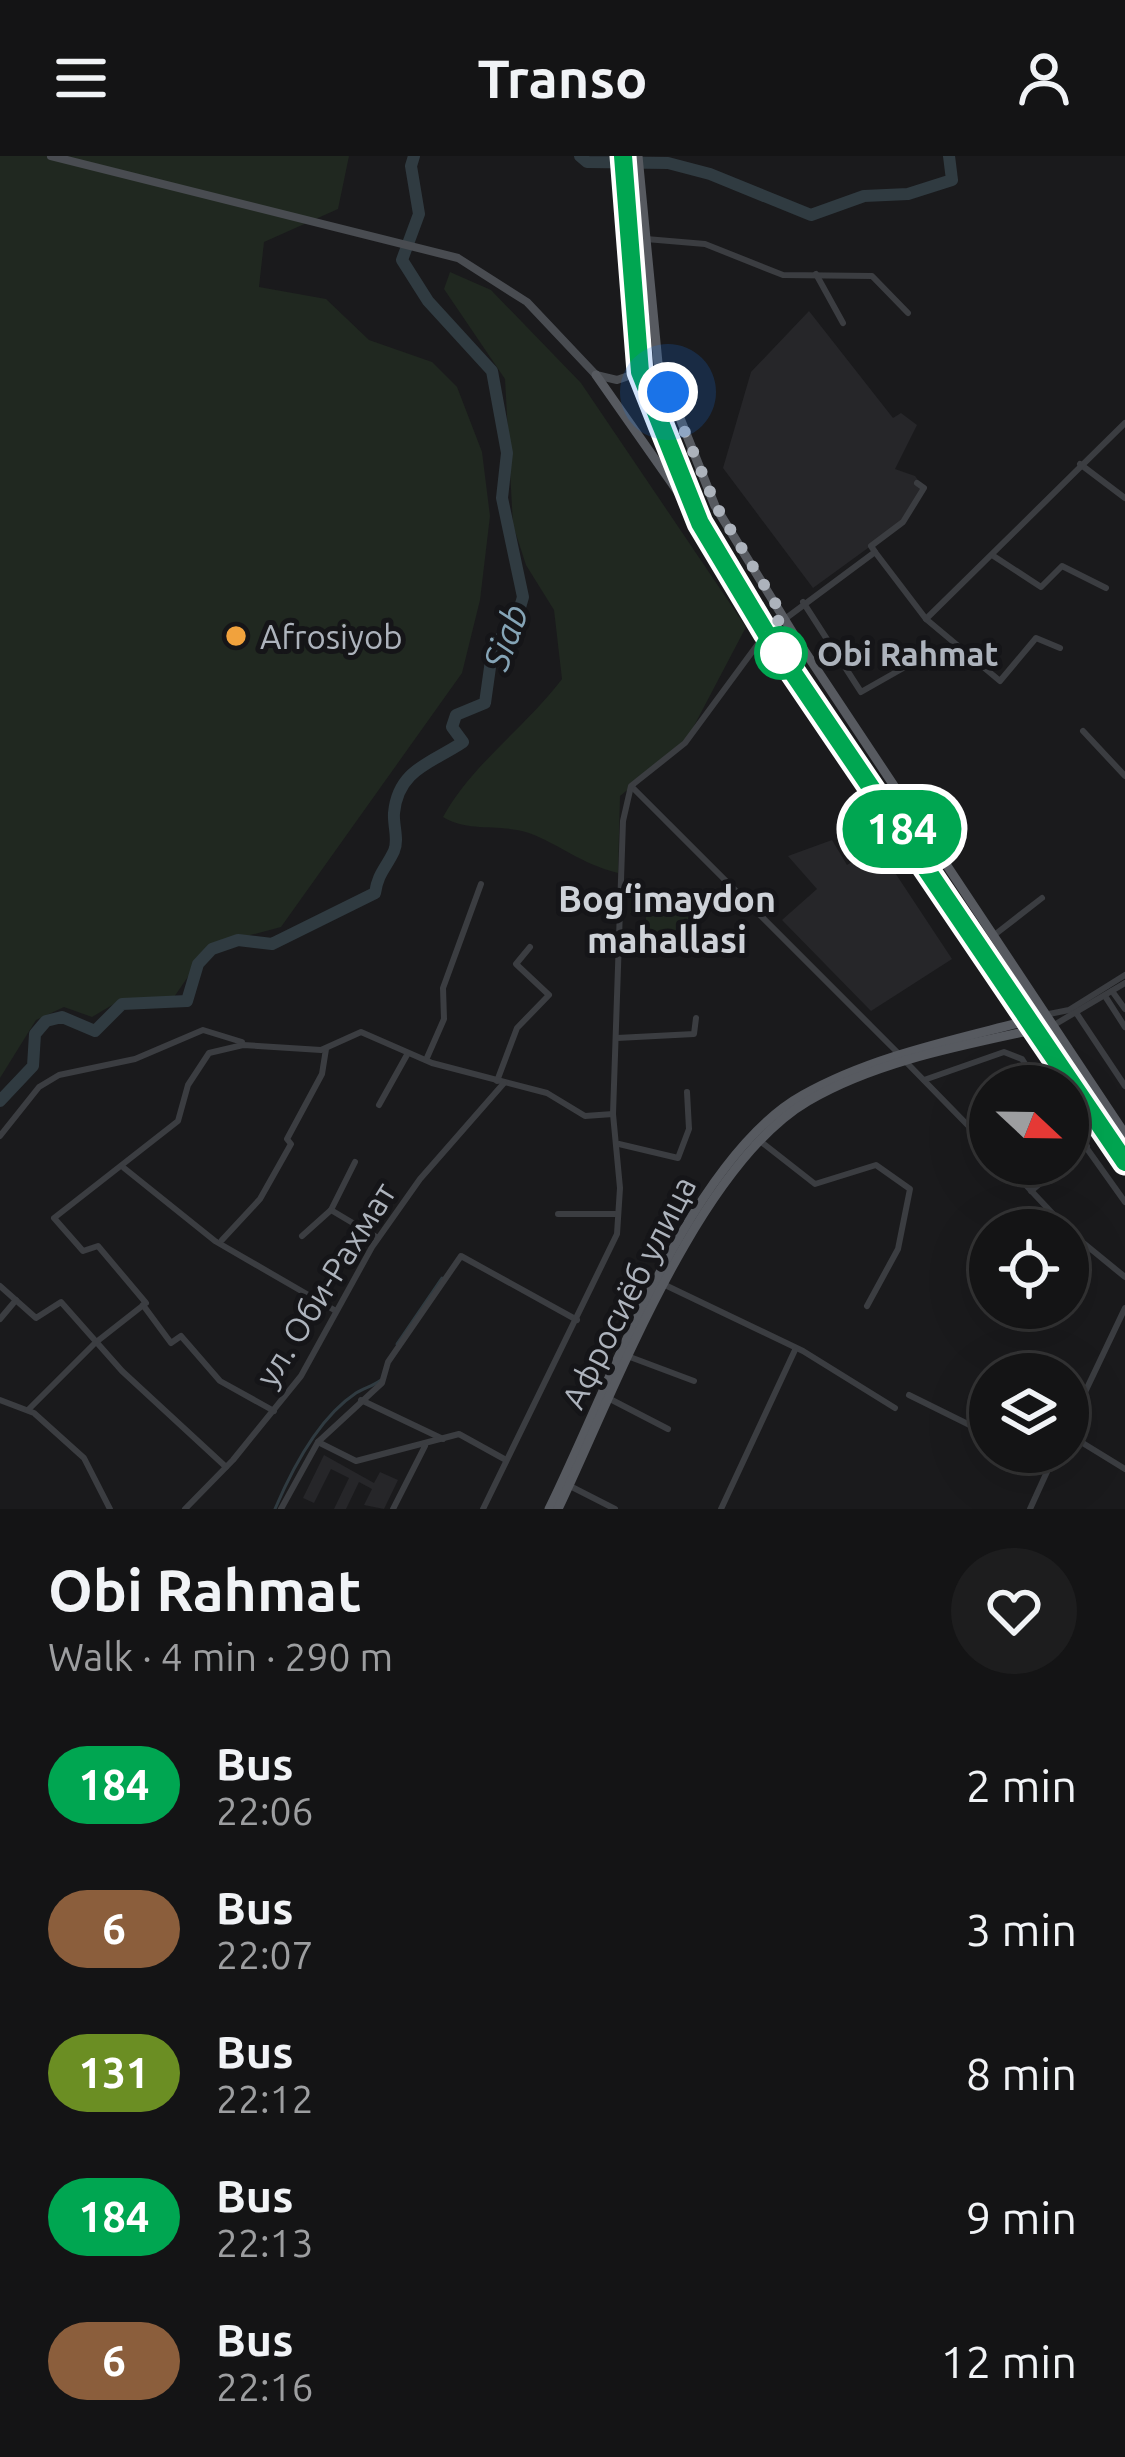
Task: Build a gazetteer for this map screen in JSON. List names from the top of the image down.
{
  "streets": {
    "main road": ["Афросиёб улица"],
    "street": ["ул. Оби-Рахмат"]
  },
  "districts": ["Bog‘imaydon mahallasi"],
  "water": ["Siab"],
  "places": ["Afrosiyob", "Obi Rahmat"],
  "lines": ["bus line 184"],
  "north": "right",
  "page": {
    "header": "Transo",
    "on_map": "184",
    "heading": ["Obi Rahmat", "Walk · 4 min · 290 m"],
    "list": [
      {
        "mark": "184",
        "name": "Bus",
        "note": "22:06",
        "value": "2 min"
      },
      {
        "mark": "6",
        "name": "Bus",
        "note": "22:07",
        "value": "3 min"
      },
      {
        "mark": "131",
        "name": "Bus",
        "note": "22:12",
        "value": "8 min"
      },
      {
        "mark": "184",
        "name": "Bus",
        "note": "22:13",
        "value": "9 min"
      },
      {
        "mark": "6",
        "name": "Bus",
        "note": "22:16",
        "value": "12 min"
      }
    ]
  }
}
